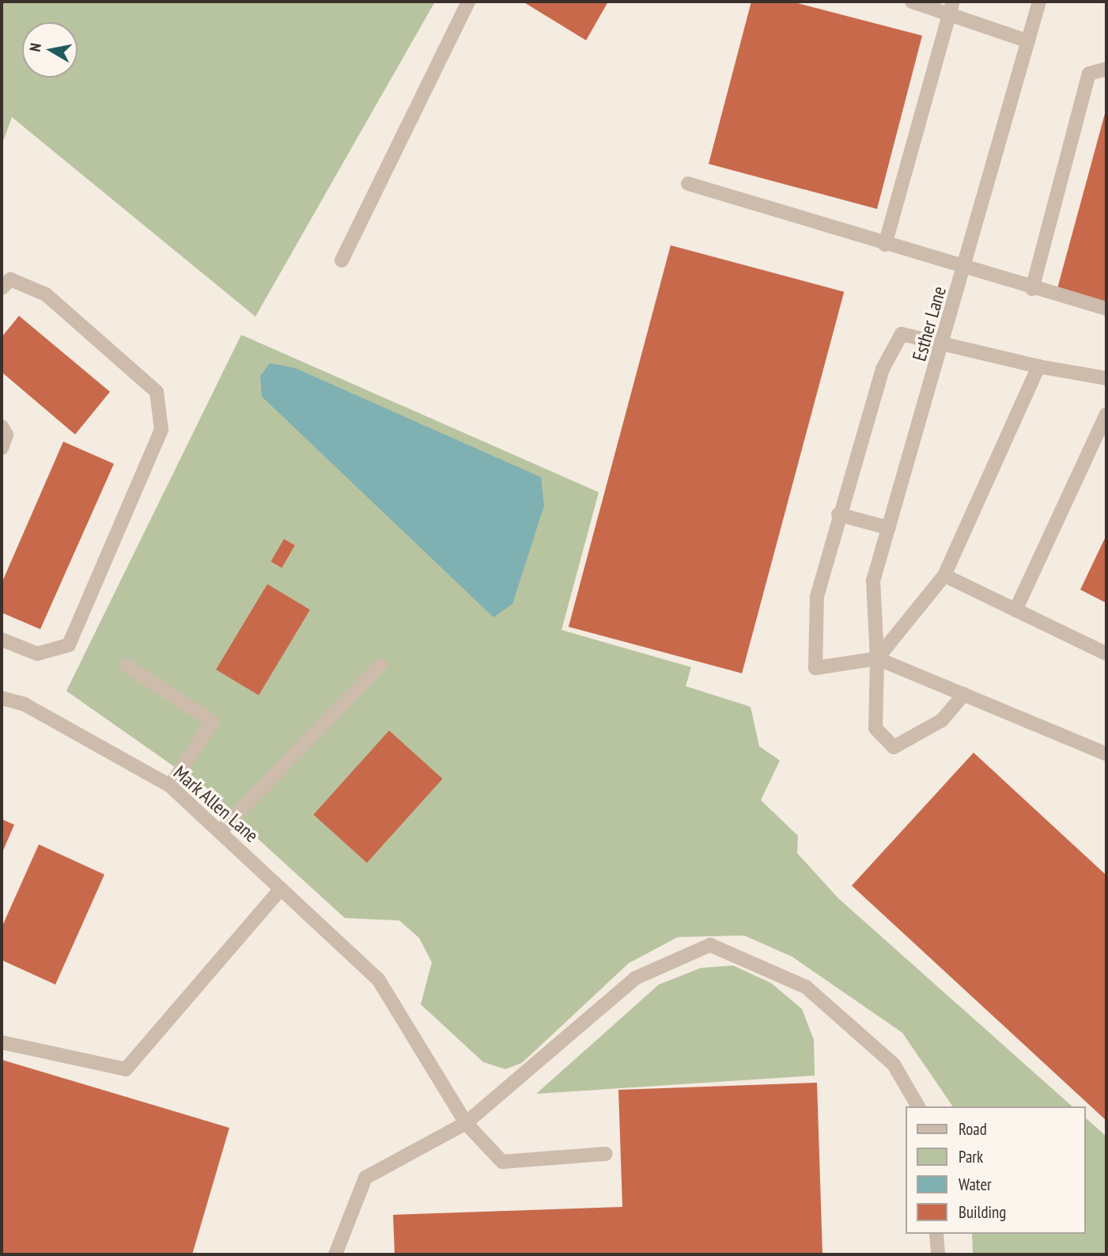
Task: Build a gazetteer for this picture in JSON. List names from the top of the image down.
{
  "streets": {
    "street": ["Esther Lane", "Mark Allen Lane"]
  },
  "legend": [
    "Road",
    "Park",
    "Water",
    "Building"
  ],
  "north": "left"
}
